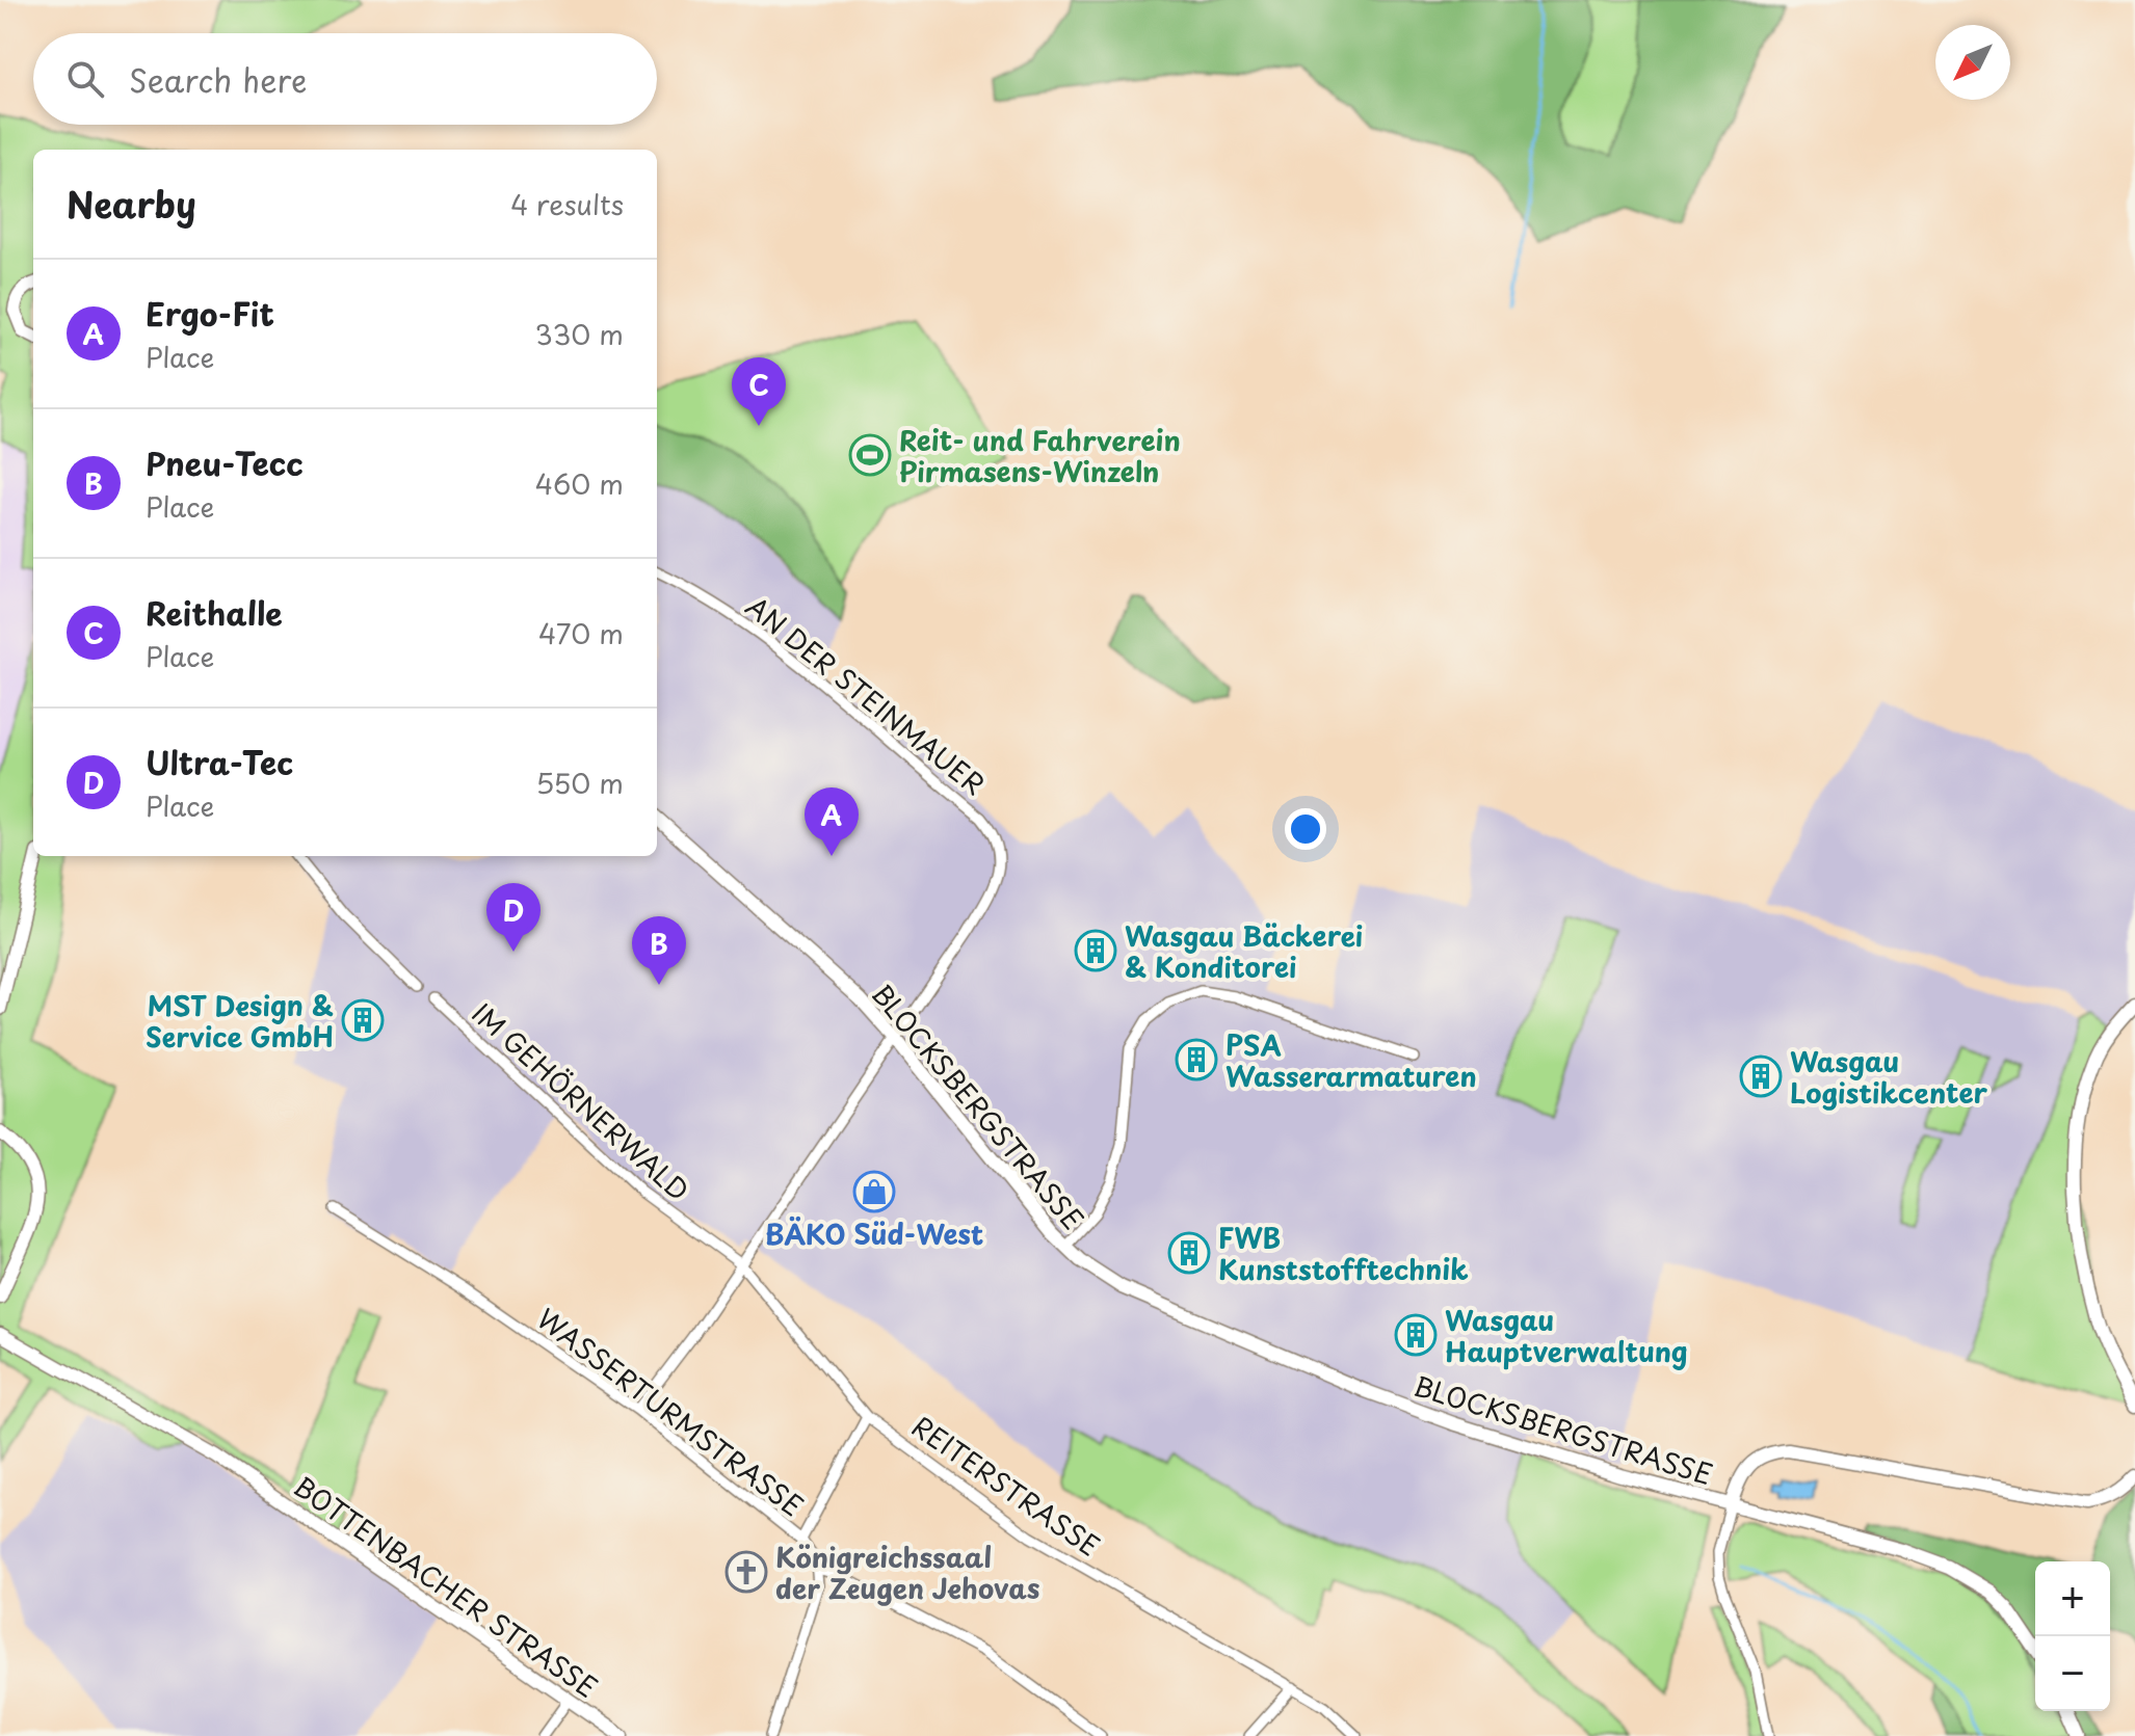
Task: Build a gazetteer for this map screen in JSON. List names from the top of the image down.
{
  "streets": {
    "main road": ["BLOCKSBERGSTRASSE", "BOTTENBACHER STRASSE"],
    "street": [
      "AN DER STEINMAUER",
      "IM GEHÖRNERWALD",
      "WASSERTURMSTRASSE",
      "REITERSTRASSE"
    ]
  },
  "crossings": [
    ["AN DER STEINMAUER", "BLOCKSBERGSTRASSE"],
    ["IM GEHÖRNERWALD", "REITERSTRASSE"]
  ],
  "places": {
    "sports": ["Reit- und Fahrverein Pirmasens-Winzeln"],
    "building": [
      "Wasgau Bäckerei & Konditorei",
      "MST Design & Service GmbH",
      "PSA Wasserarmaturen",
      "Wasgau Logistikcenter",
      "FWB Kunststofftechnik",
      "Wasgau Hauptverwaltung"
    ],
    "shop": ["BÄKO Süd-West"],
    "church": ["Königreichssaal der Zeugen Jehovas"]
  },
  "north": "bottom left",
  "page": {
    "search": "Search here",
    "heading": ["Nearby", "4 results"],
    "list": [
      {
        "mark": "A",
        "name": "Ergo-Fit",
        "note": "Place",
        "value": "330 m"
      },
      {
        "mark": "B",
        "name": "Pneu-Tecc",
        "note": "Place",
        "value": "460 m"
      },
      {
        "mark": "C",
        "name": "Reithalle",
        "note": "Place",
        "value": "470 m"
      },
      {
        "mark": "D",
        "name": "Ultra-Tec",
        "note": "Place",
        "value": "550 m"
      }
    ],
    "pins": [
      "C",
      "A",
      "D",
      "B"
    ],
    "map_buttons": ["+", "−"]
  }
}
